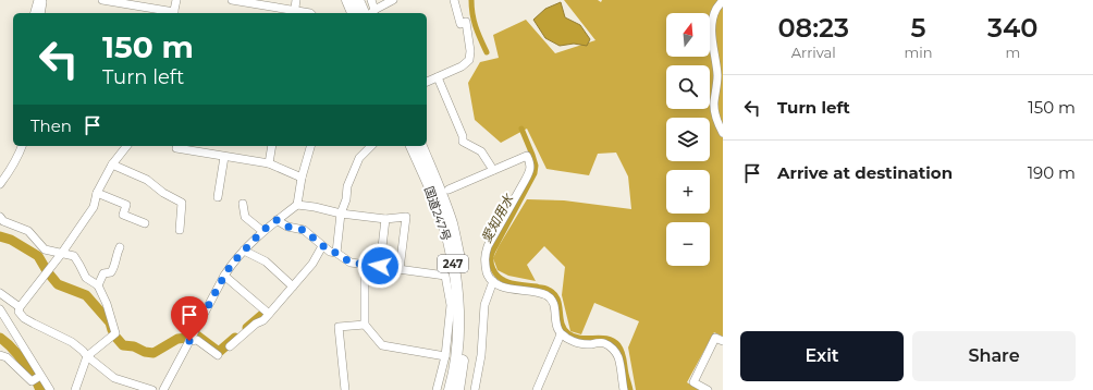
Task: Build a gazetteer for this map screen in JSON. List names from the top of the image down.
{
  "streets": {
    "highway": ["国道247号", "247"]
  },
  "water": ["愛知用水"],
  "north": "top",
  "page": {
    "eta": [
      "08:23",
      "Arrival",
      "5",
      "min",
      "340",
      "m"
    ],
    "map_buttons": ["+", "−"],
    "turn": ["150 m", "Turn left"],
    "list": [
      {
        "name": "Turn left",
        "value": "150 m"
      },
      {
        "name": "Arrive at destination",
        "value": "190 m"
      }
    ],
    "then": "Then",
    "buttons": ["Exit", "Share"]
  }
}
